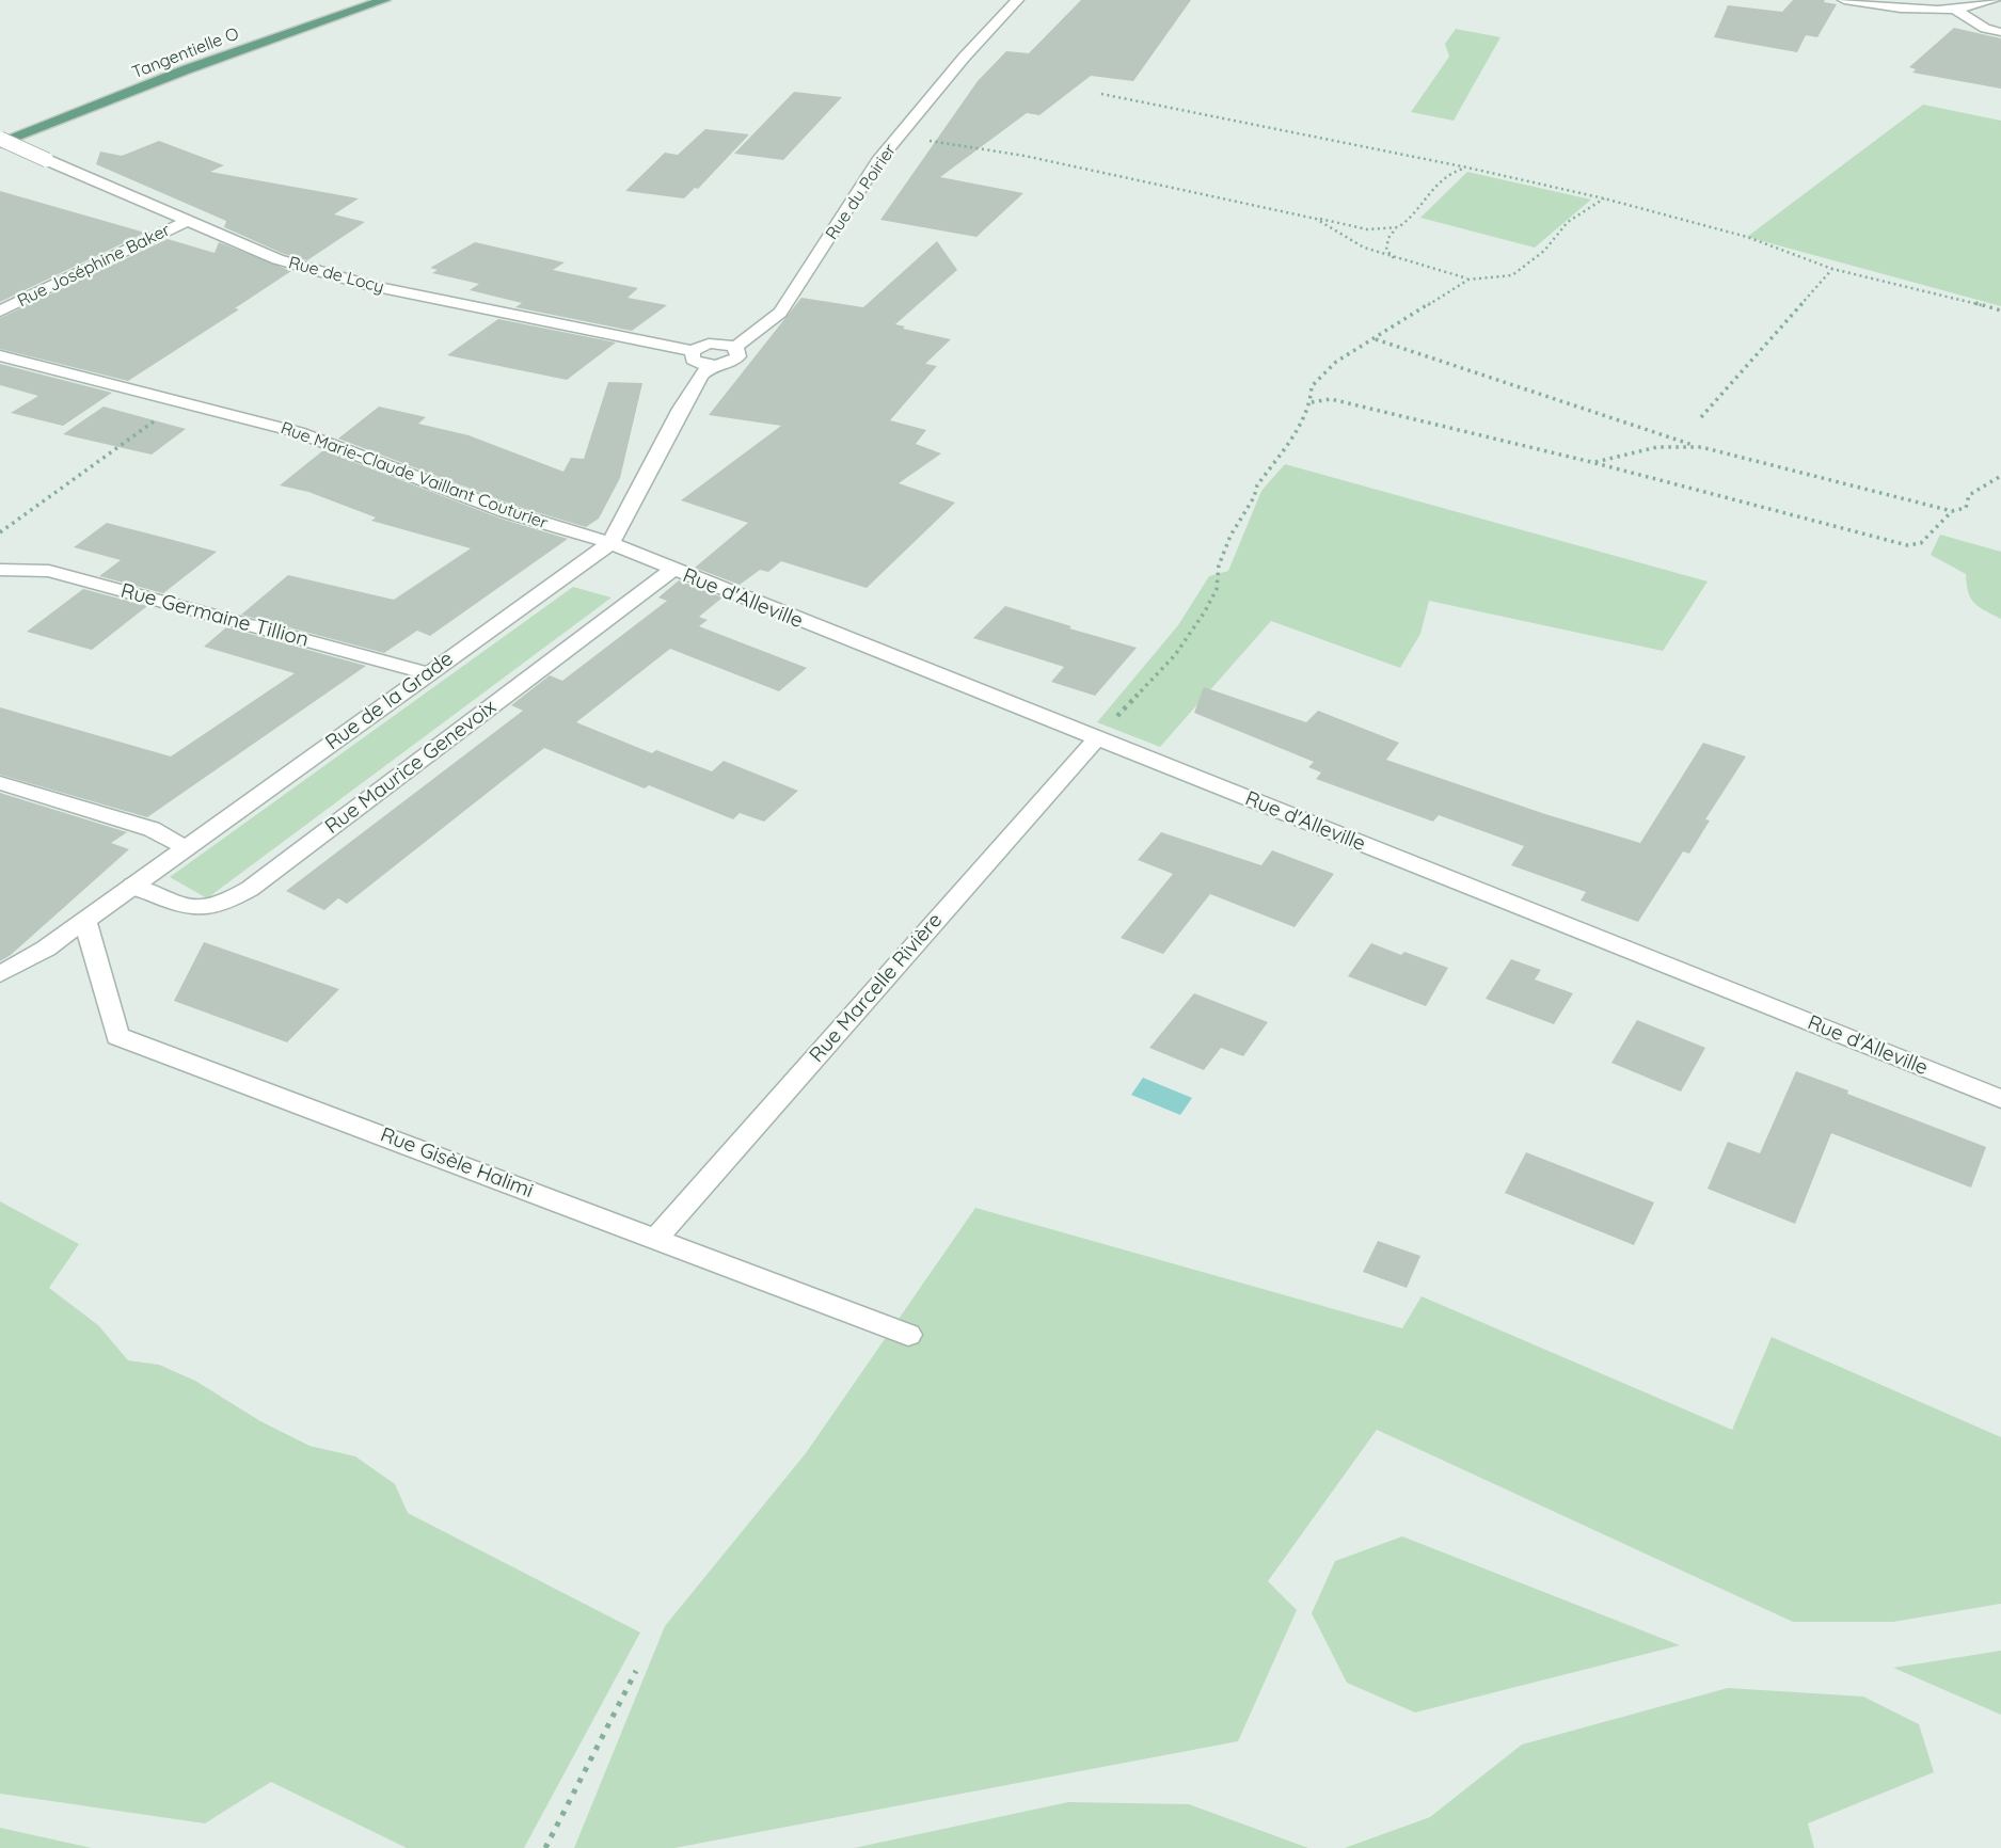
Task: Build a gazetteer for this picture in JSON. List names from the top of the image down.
{
  "streets": {
    "main road": ["Tangentielle O"],
    "street": [
      "Rue du Poirier",
      "Rue Joséphine Baker",
      "Rue de Locy",
      "Rue Marie-Claude Vaillant Couturier",
      "Rue d'Alleville",
      "Rue Germaine Tillion",
      "Rue de la Grade",
      "Rue Maurice Genevoix",
      "Rue Marcelle Rivière",
      "Rue Gisèle Halimi"
    ]
  },
  "crossings": [
    ["Tangentielle O", "Rue de Locy"],
    ["Rue du Poirier", "Rue de la Grade"],
    ["Rue Joséphine Baker", "Rue de Locy"],
    ["Rue Marie-Claude Vaillant Couturier", "Rue d'Alleville"],
    ["Rue Marie-Claude Vaillant Couturier", "Rue de la Grade"],
    ["Rue d'Alleville", "Rue de la Grade"],
    ["Rue d'Alleville", "Rue Maurice Genevoix"],
    ["Rue d'Alleville", "Rue Marcelle Rivière"],
    ["Rue Germaine Tillion", "Rue de la Grade"],
    ["Rue de la Grade", "Rue Maurice Genevoix"],
    ["Rue de la Grade", "Rue Gisèle Halimi"],
    ["Rue Marcelle Rivière", "Rue Gisèle Halimi"]
  ]
}
